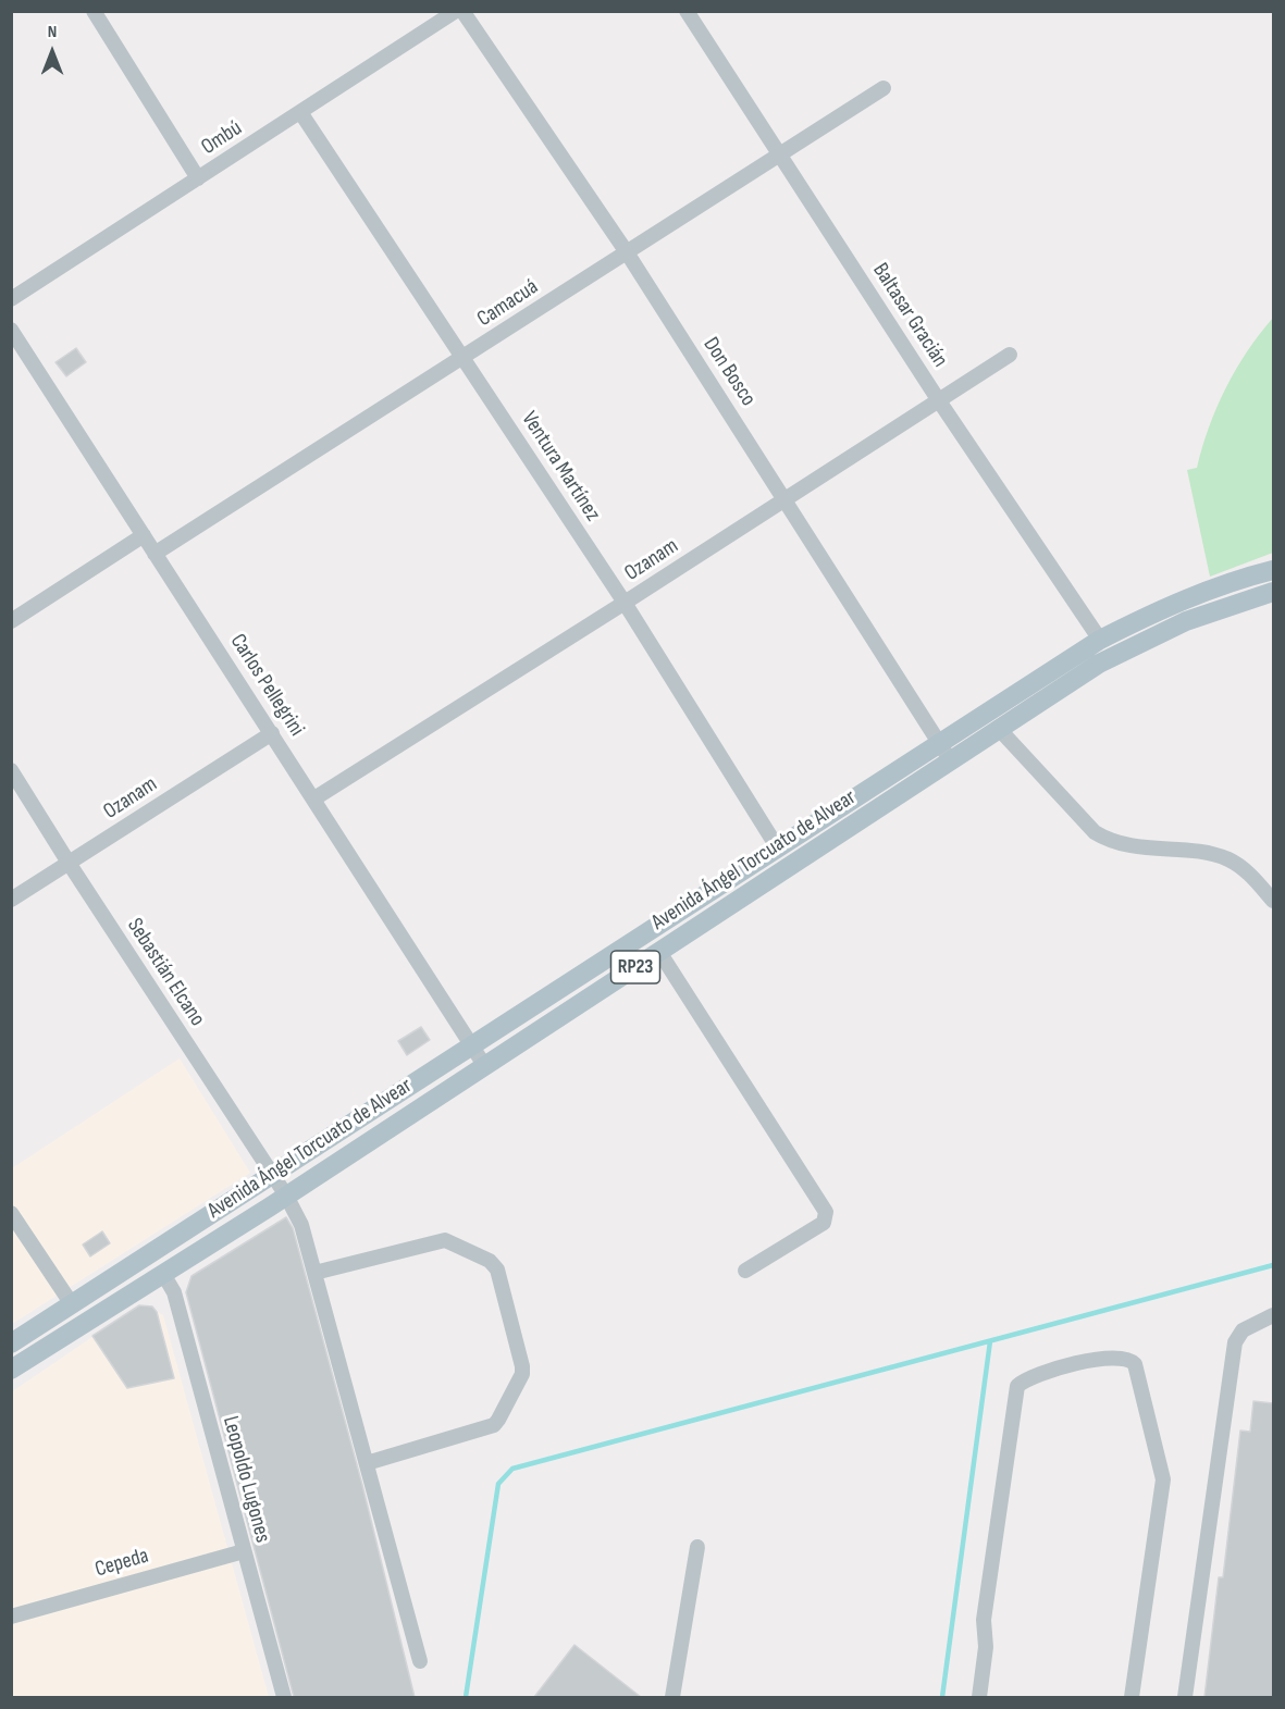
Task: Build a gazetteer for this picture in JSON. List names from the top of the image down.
{
  "streets": {
    "main road": ["Avenida Ángel Torcuato de Alvear", "RP23"],
    "street": [
      "Ombú",
      "Camacuá",
      "Baltasar Gracián",
      "Don Bosco",
      "Ventura Martínez",
      "Ozanam",
      "Carlos Pellegrini",
      "Sebastián Elcano",
      "Leopoldo Lugones",
      "Cepeda"
    ]
  },
  "crossings": [
    ["Ombú", "Ventura Martínez"],
    ["Camacuá", "Baltasar Gracián"],
    ["Camacuá", "Don Bosco"],
    ["Camacuá", "Ventura Martínez"],
    ["Camacuá", "Carlos Pellegrini"],
    ["Baltasar Gracián", "Ozanam"],
    ["Baltasar Gracián", "Avenida Ángel Torcuato de Alvear"],
    ["Don Bosco", "Ozanam"],
    ["Don Bosco", "Avenida Ángel Torcuato de Alvear"],
    ["Ventura Martínez", "Ozanam"],
    ["Ventura Martínez", "Avenida Ángel Torcuato de Alvear"],
    ["Ozanam", "Carlos Pellegrini"],
    ["Ozanam", "Sebastián Elcano"],
    ["Carlos Pellegrini", "Avenida Ángel Torcuato de Alvear"],
    ["Avenida Ángel Torcuato de Alvear", "Sebastián Elcano"],
    ["Avenida Ángel Torcuato de Alvear", "Leopoldo Lugones"],
    ["Leopoldo Lugones", "Cepeda"]
  ],
  "north": "top"
}
